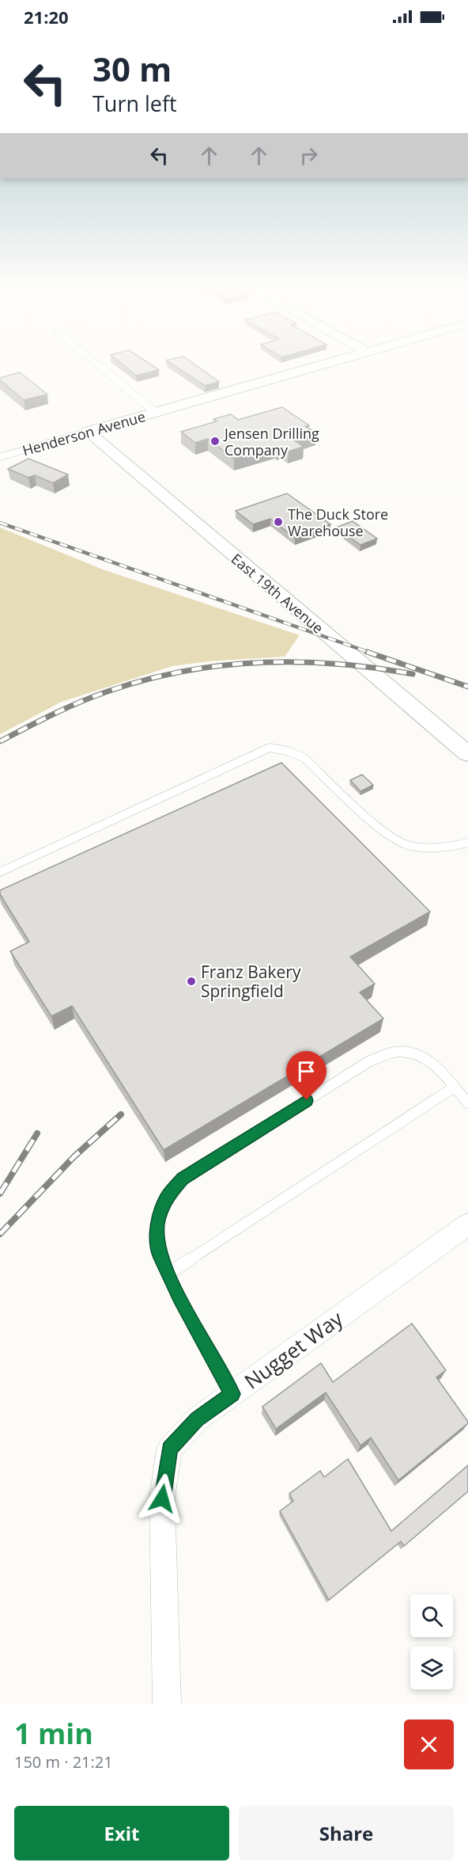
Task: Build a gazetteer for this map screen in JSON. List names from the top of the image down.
{
  "streets": {
    "street": ["Henderson Avenue", "East 19th Avenue", "Nugget Way"]
  },
  "crossings": [
    ["Henderson Avenue", "East 19th Avenue"]
  ],
  "places": ["Jensen Drilling Company", "The Duck Store Warehouse", "Franz Bakery Springfield"],
  "page": {
    "status": "21:20",
    "turn": ["30 m", "Turn left"],
    "heading": ["1 min", "150 m · 21:21"],
    "buttons": ["Exit", "Share"]
  }
}
